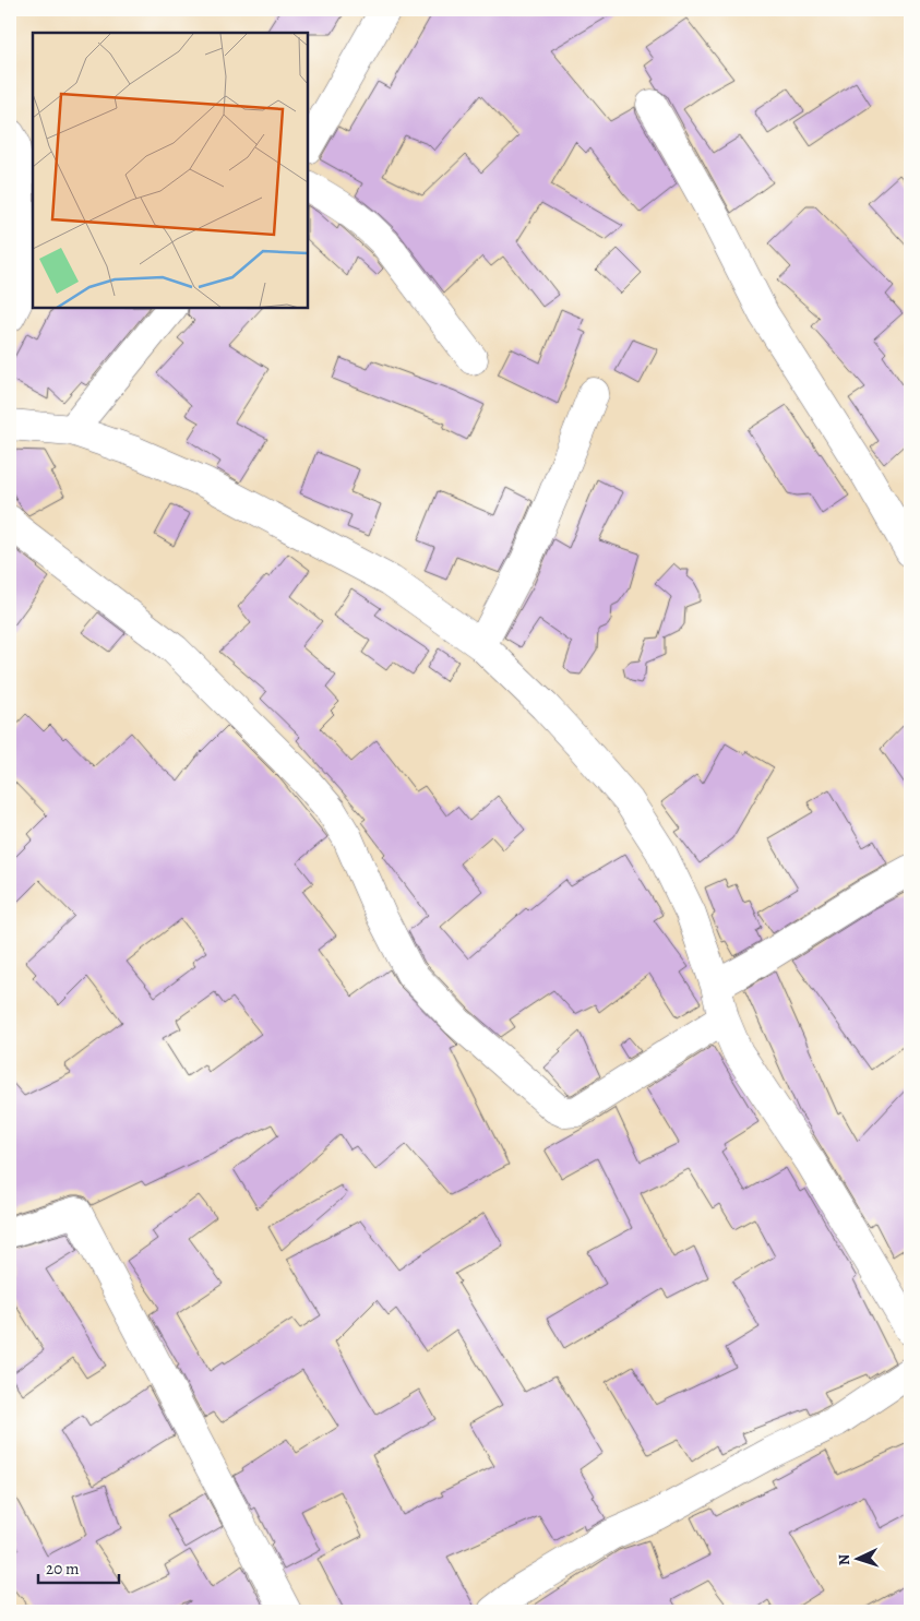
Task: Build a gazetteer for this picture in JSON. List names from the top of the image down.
{
  "scale_bar": "20 m",
  "north": "left"
}
